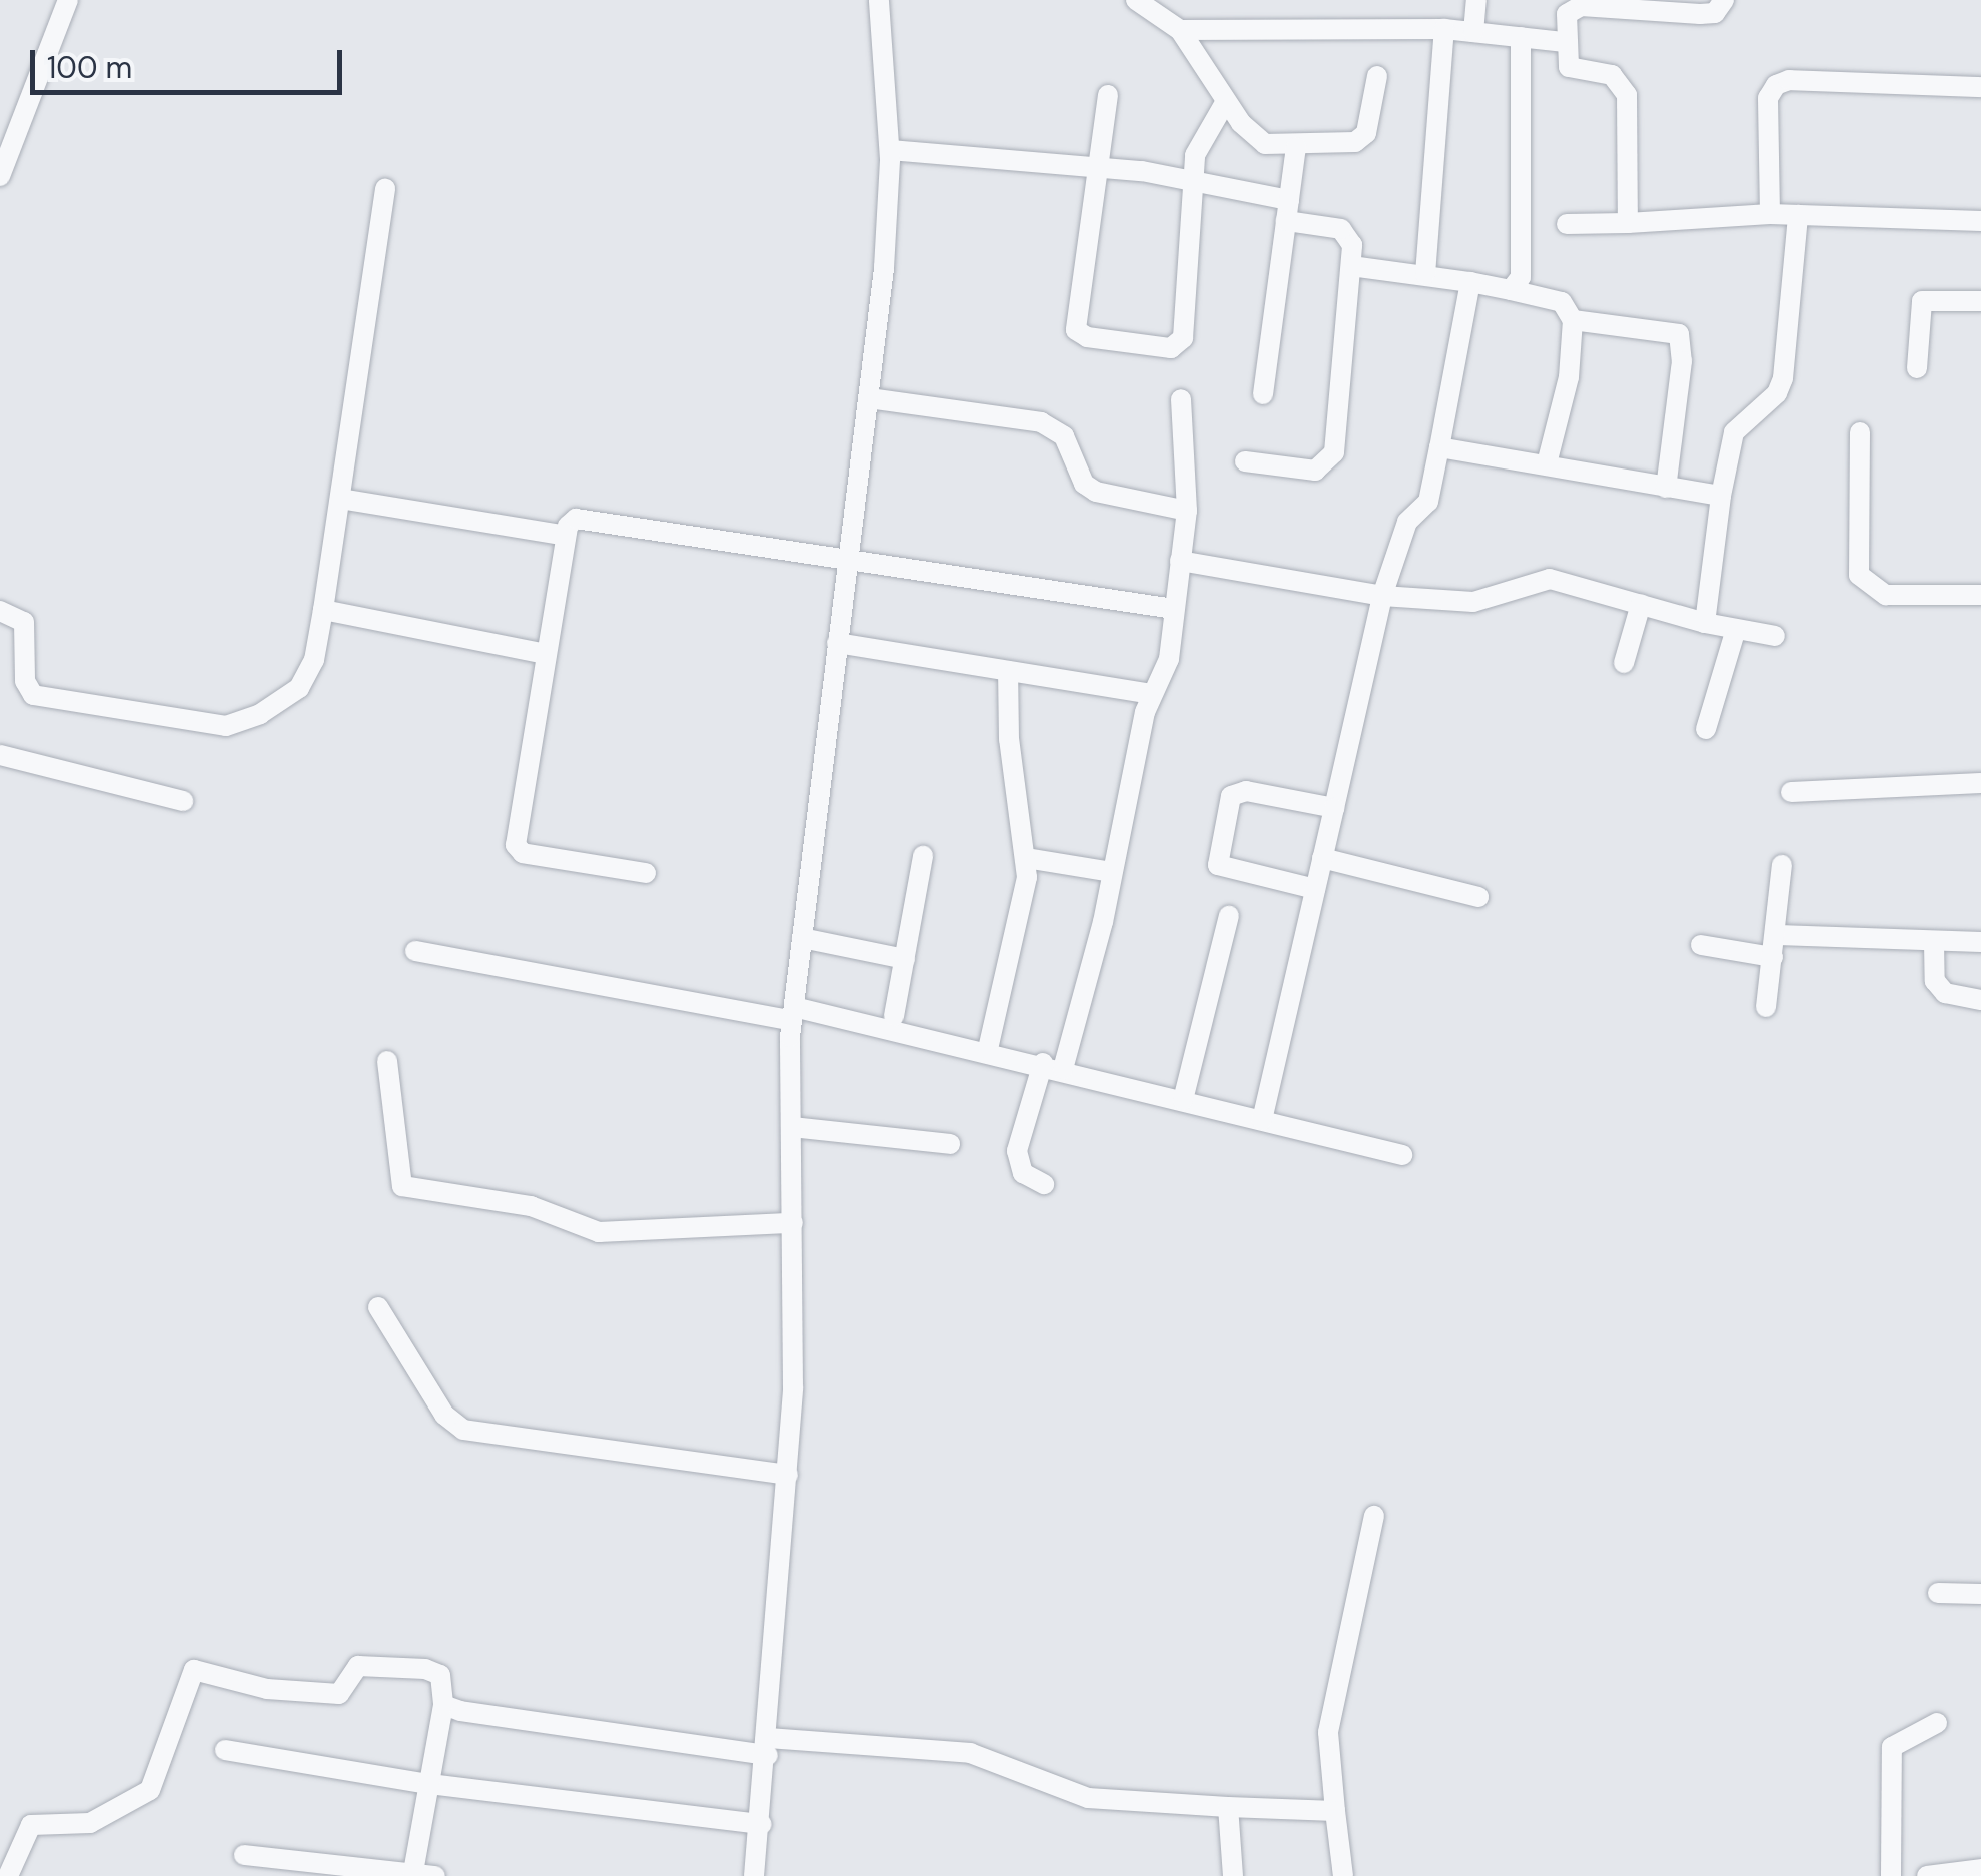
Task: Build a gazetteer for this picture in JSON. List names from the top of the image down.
{
  "scale_bar": "100 m"
}
